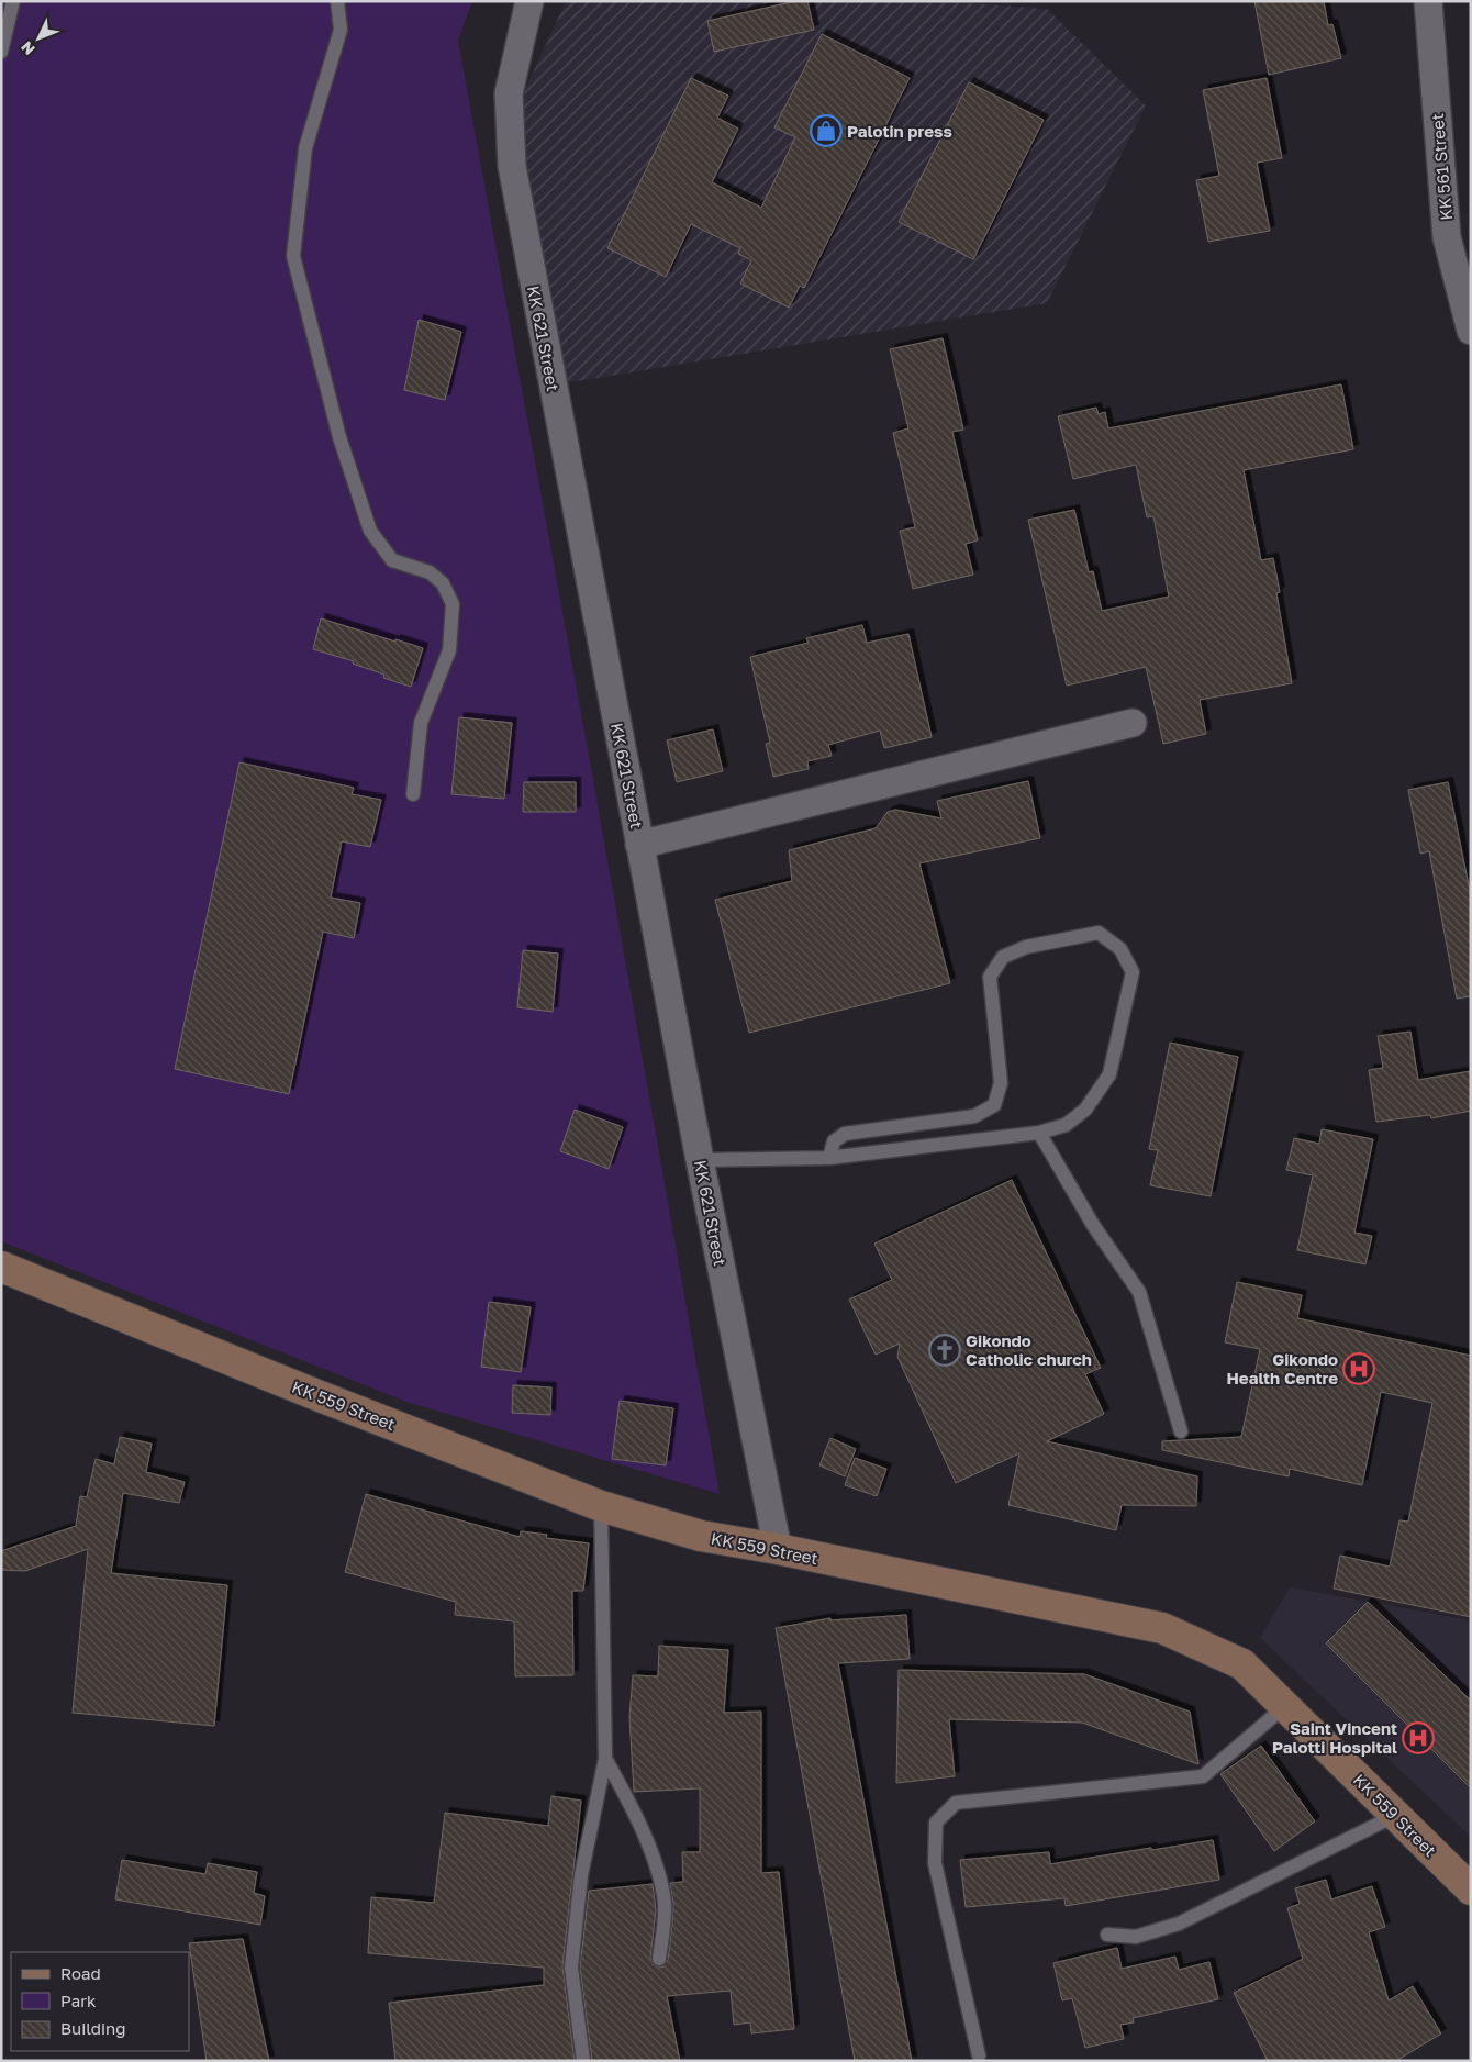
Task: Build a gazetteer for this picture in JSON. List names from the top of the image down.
{
  "streets": {
    "main road": ["KK 559 Street"],
    "street": ["KK 561 Street", "KK 621 Street"]
  },
  "crossings": [
    ["KK 621 Street", "KK 559 Street"]
  ],
  "places": {
    "shop": ["Palotin press"],
    "church": ["Gikondo Catholic church"],
    "hospital": ["Gikondo Health Centre", "Saint Vincent Palotti Hospital"]
  },
  "legend": ["Road", "Park", "Building"],
  "north": "bottom left"
}
